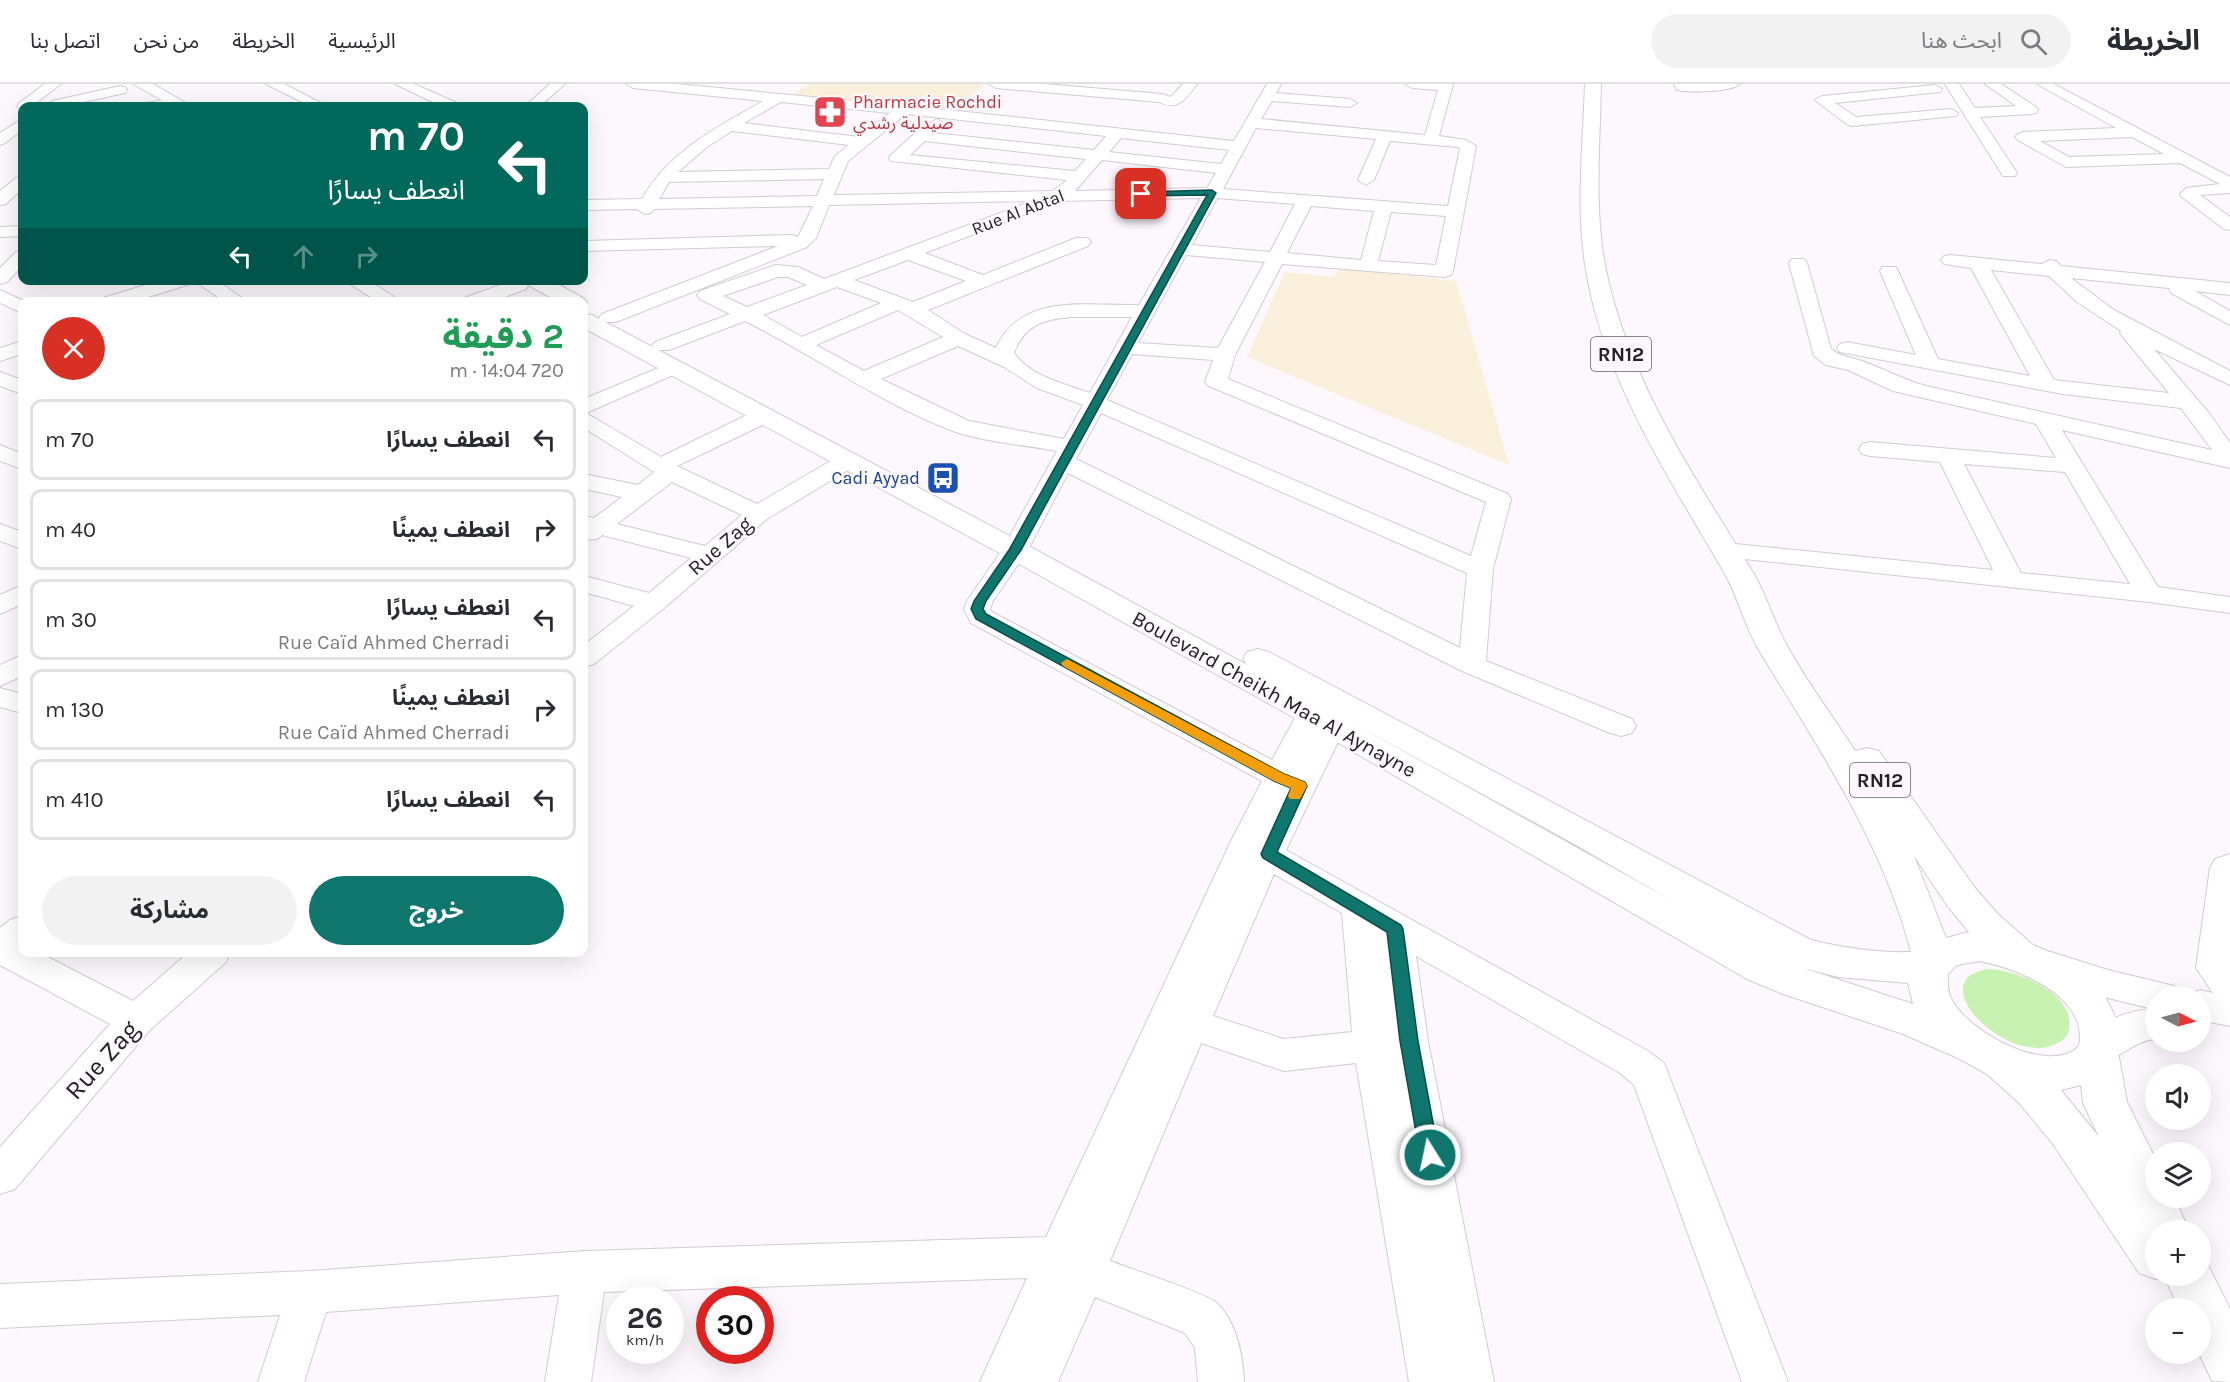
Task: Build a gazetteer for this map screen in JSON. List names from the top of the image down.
{
  "streets": {
    "main road": ["RN12", "Boulevard Cheikh Maa Al Aynayne"],
    "street": ["Rue Al Abtal", "Rue Zag"]
  },
  "crossings": [
    ["Rue Al Abtal", "Boulevard Cheikh Maa Al Aynayne"],
    ["RN12", "Boulevard Cheikh Maa Al Aynayne"]
  ],
  "places": {
    "pharmacy": ["Pharmacie Rochdi صيدلية رشدي"],
    "bus stop": ["Cadi Ayyad"]
  },
  "north": "right",
  "page": {
    "header": "الخريطة",
    "search": "ابحث هنا",
    "nav": [
      "الرئيسية",
      "الخريطة",
      "من نحن",
      "اتصل بنا"
    ],
    "turn": ["70 m", "انعطف يسارًا"],
    "heading": ["2 دقيقة", "720 m · 14:04"],
    "list": [
      {
        "name": "انعطف يسارًا",
        "value": "70 m"
      },
      {
        "name": "انعطف يمينًا",
        "value": "40 m"
      },
      {
        "name": "انعطف يسارًا",
        "note": "Rue Caïd Ahmed Cherradi",
        "value": "30 m"
      },
      {
        "name": "انعطف يمينًا",
        "note": "Rue Caïd Ahmed Cherradi",
        "value": "130 m"
      },
      {
        "name": "انعطف يسارًا",
        "value": "410 m"
      }
    ],
    "buttons": ["خروج", "مشاركة"],
    "map_buttons": ["+", "−"],
    "speed": "26 km/h",
    "limit": "30"
  }
}
